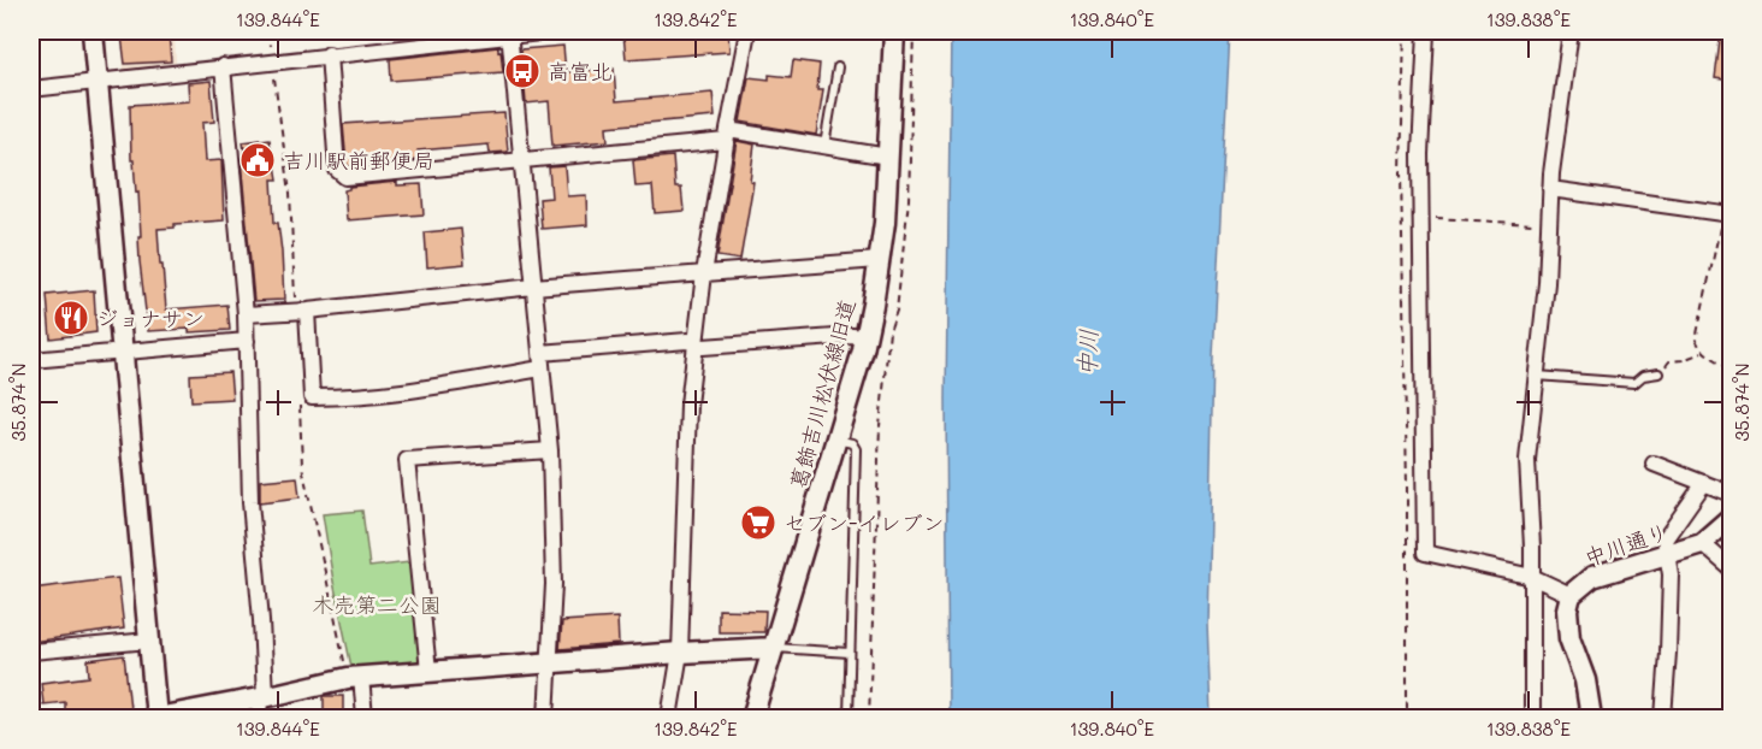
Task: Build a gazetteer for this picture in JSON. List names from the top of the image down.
{
  "streets": {
    "street": ["葛飾吉川松伏線旧道", "中川通り"]
  },
  "water": ["中川"],
  "parks": ["木売第二公園"],
  "places": {
    "bus stop": ["高富北"],
    "public building": ["吉川駅前郵便局"],
    "restaurant": ["ジョナサン"],
    "supermarket": ["セブン-イレブン"]
  },
  "coordinates": [
    "139.844°E",
    "139.842°E",
    "139.840°E",
    "139.838°E",
    "35.874°N"
  ]
}
